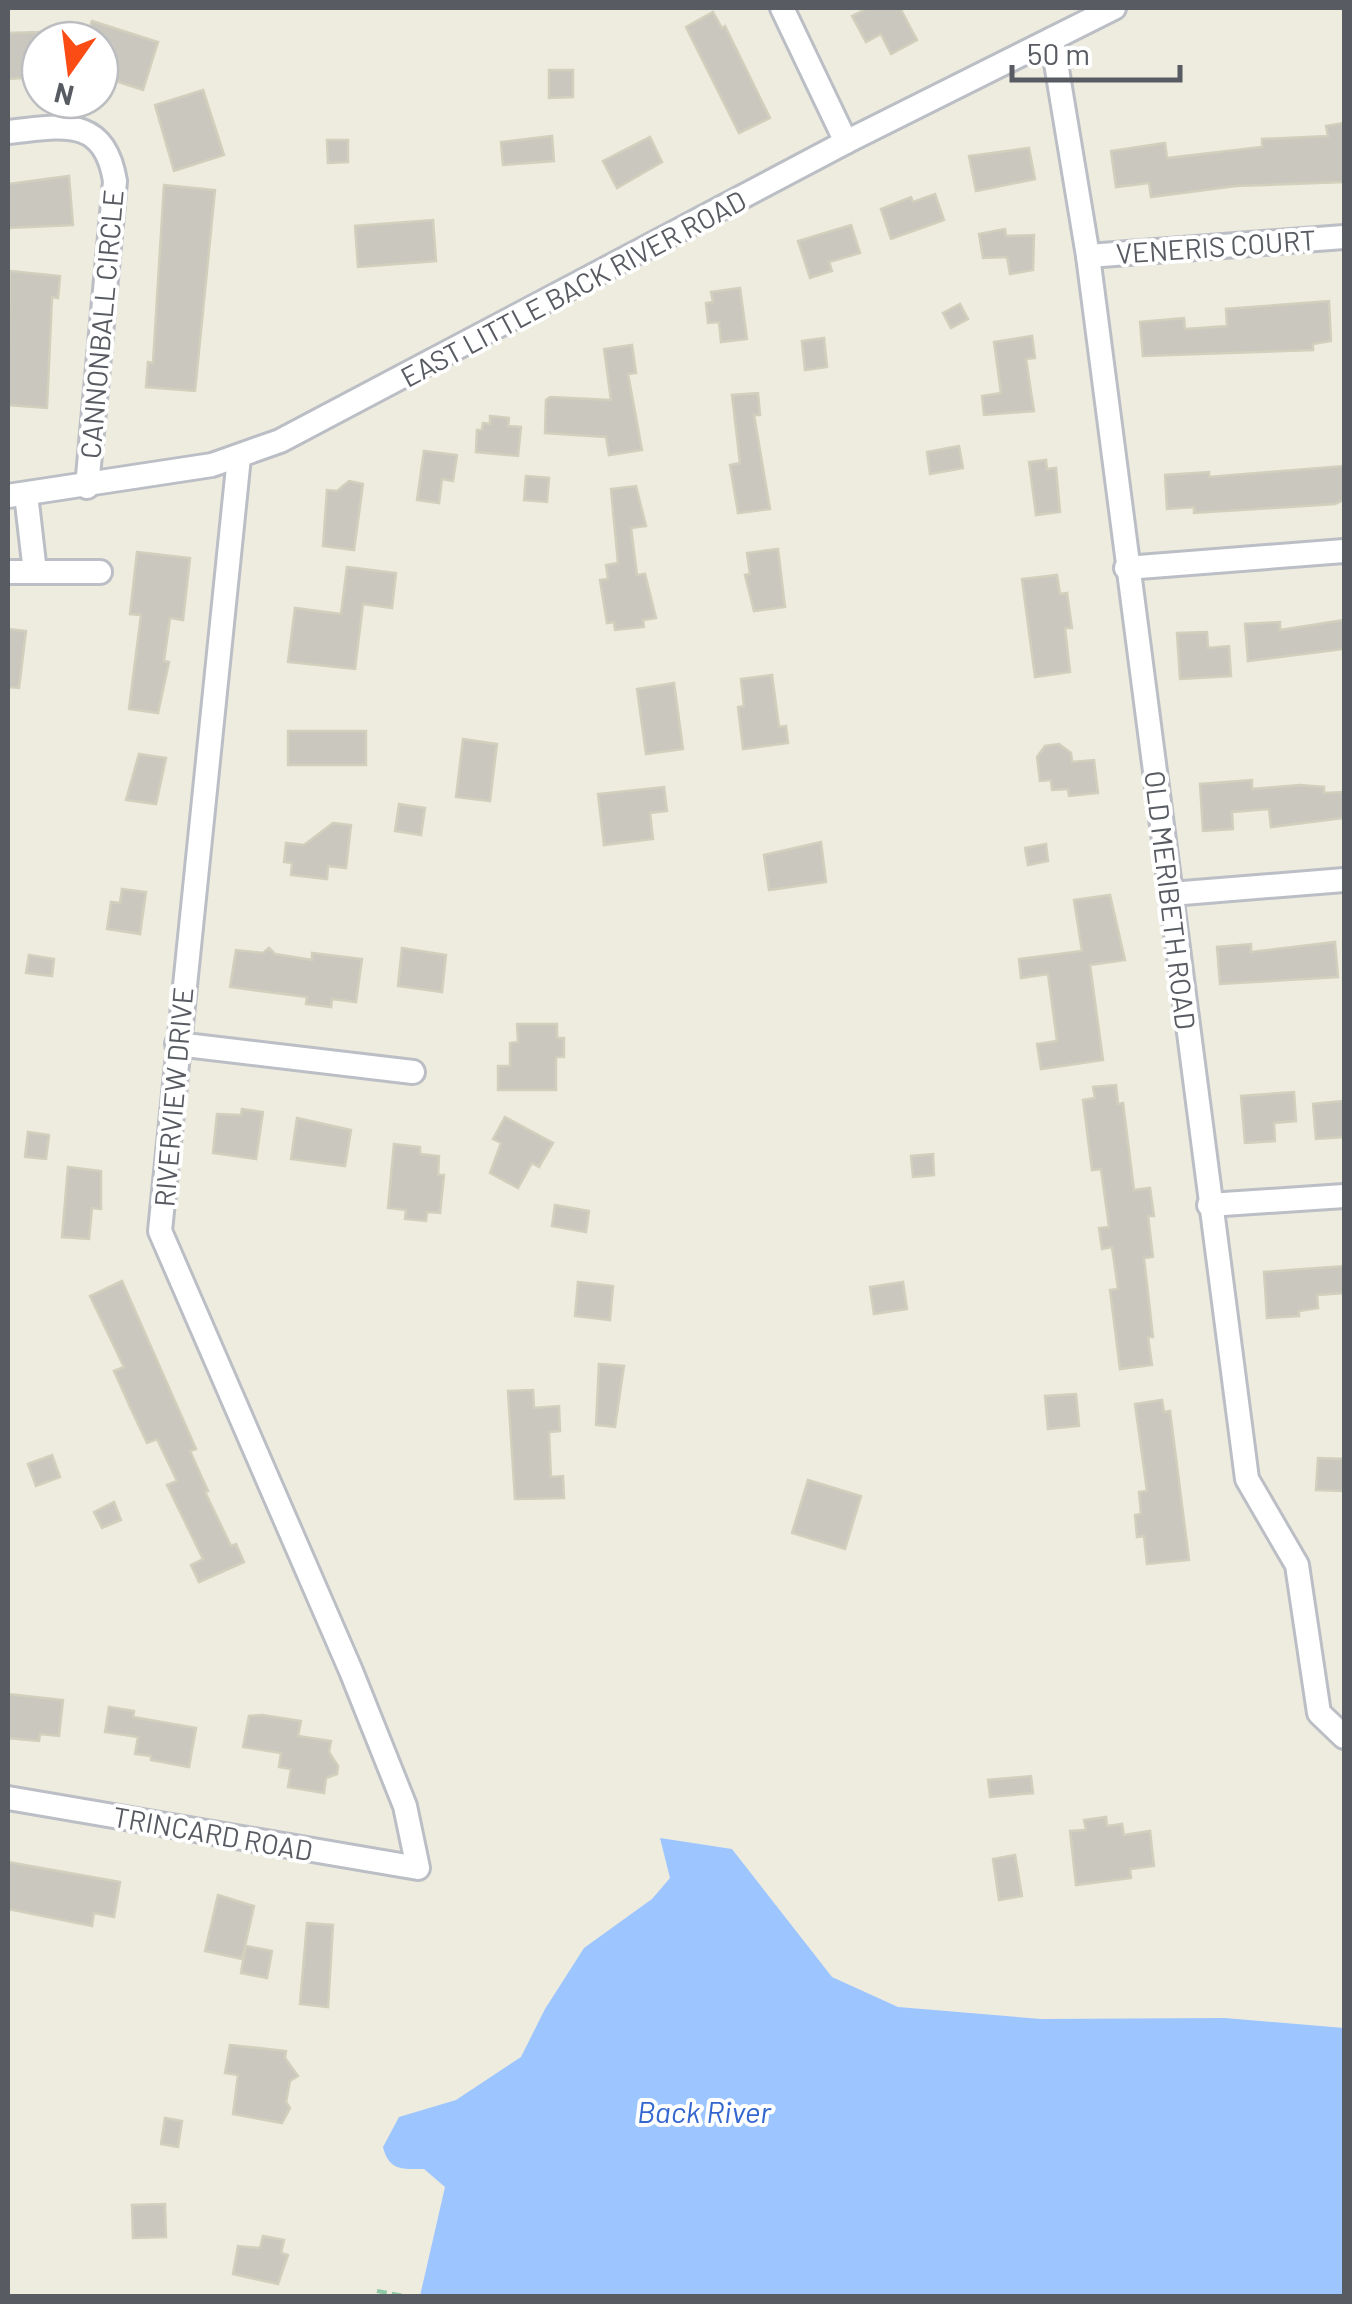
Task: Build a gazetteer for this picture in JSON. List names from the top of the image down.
{
  "streets": {
    "street": [
      "VENERIS COURT",
      "EAST LITTLE BACK RIVER ROAD",
      "CANNONBALL CIRCLE",
      "OLD MERIBETH ROAD",
      "RIVERVIEW DRIVE",
      "TRINCARD ROAD"
    ]
  },
  "crossings": [
    ["VENERIS COURT", "OLD MERIBETH ROAD"],
    ["EAST LITTLE BACK RIVER ROAD", "CANNONBALL CIRCLE"],
    ["EAST LITTLE BACK RIVER ROAD", "OLD MERIBETH ROAD"],
    ["EAST LITTLE BACK RIVER ROAD", "RIVERVIEW DRIVE"],
    ["RIVERVIEW DRIVE", "TRINCARD ROAD"]
  ],
  "water": ["Back River"],
  "scale_bar": "50 m",
  "north": "bottom"
}
